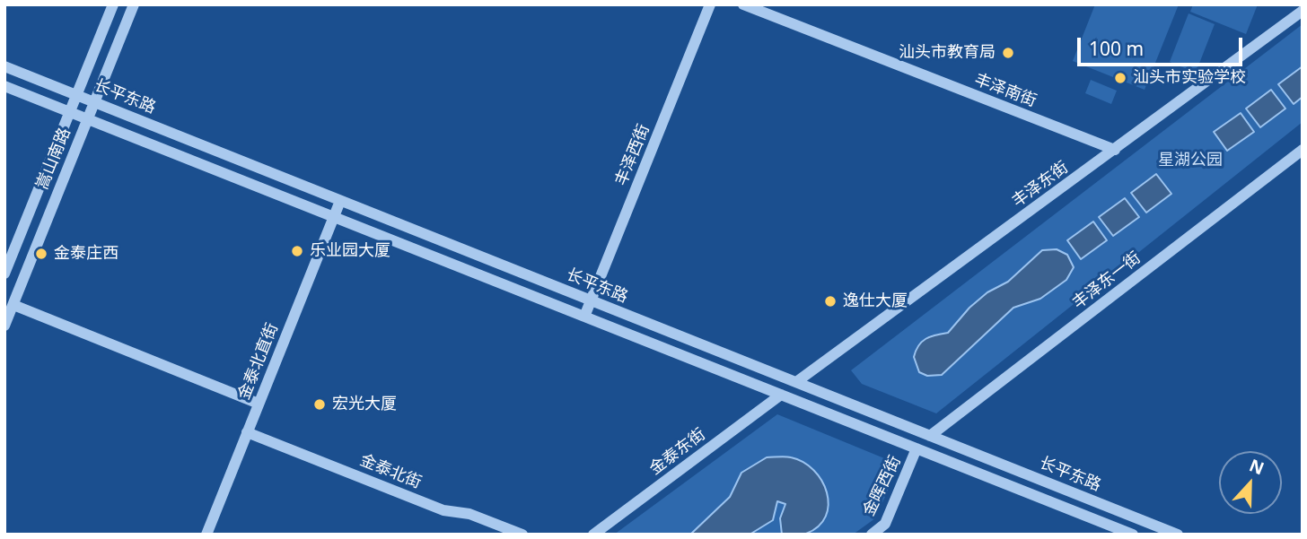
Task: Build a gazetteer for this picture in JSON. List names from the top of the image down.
{
  "streets": {
    "street": [
      "丰泽南街",
      "长平东路",
      "丰泽西街",
      "嵩山南路",
      "丰泽东街",
      "丰泽东一街",
      "金泰北直街",
      "金泰东街",
      "金泰北街",
      "金晖西街"
    ]
  },
  "crossings": [
    ["丰泽南街", "丰泽东街"],
    ["长平东路", "丰泽西街"],
    ["长平东路", "嵩山南路"],
    ["长平东路", "丰泽东街"],
    ["长平东路", "丰泽东一街"],
    ["长平东路", "金泰北直街"],
    ["长平东路", "金泰东街"],
    ["长平东路", "金晖西街"],
    ["金泰北直街", "金泰北街"]
  ],
  "parks": ["星湖公园"],
  "places": [
    "汕头市教育局",
    "汕头市实验学校",
    "乐业园大厦",
    "金泰庄西",
    "逸仕大厦",
    "宏光大厦"
  ],
  "scale_bar": "100 m",
  "north": "top"
}
